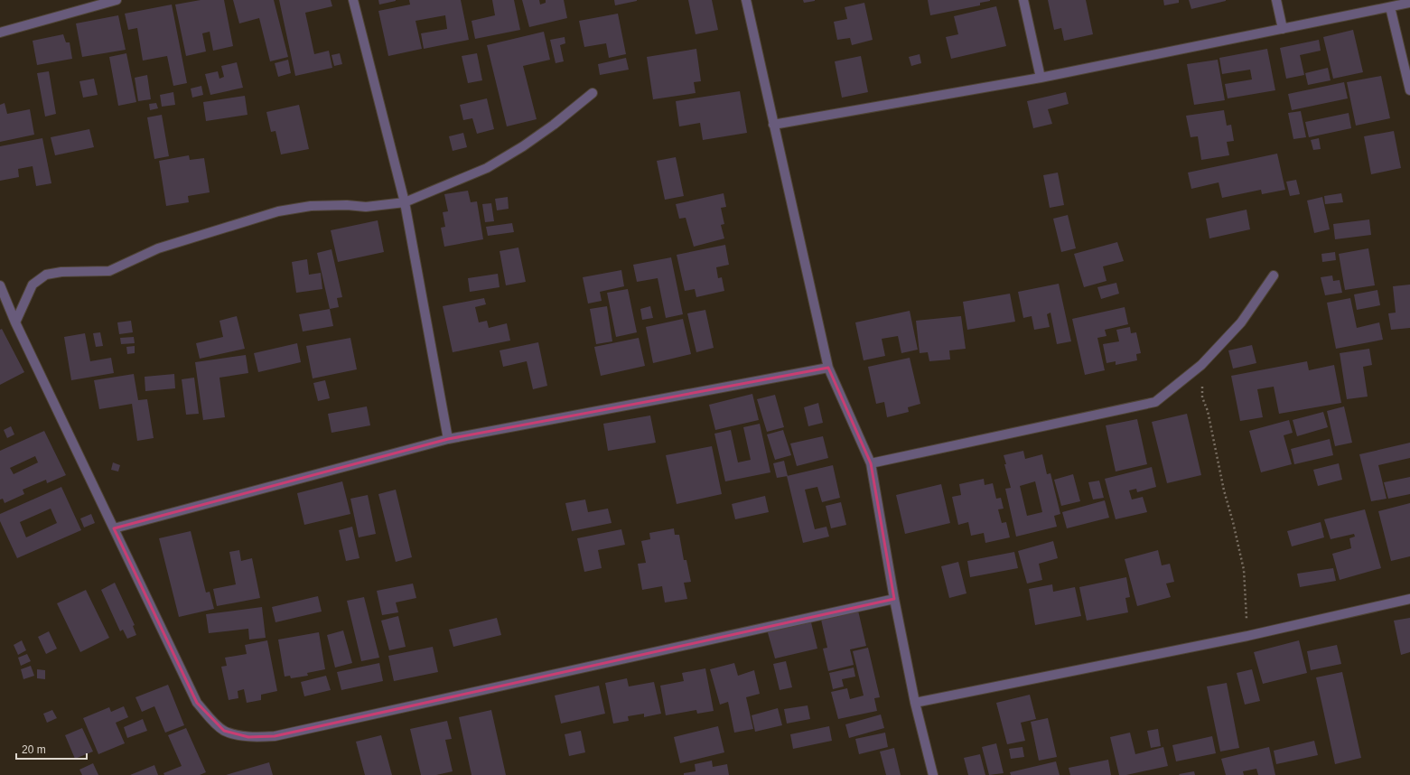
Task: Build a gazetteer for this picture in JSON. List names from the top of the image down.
{
  "scale_bar": "20 m"
}
